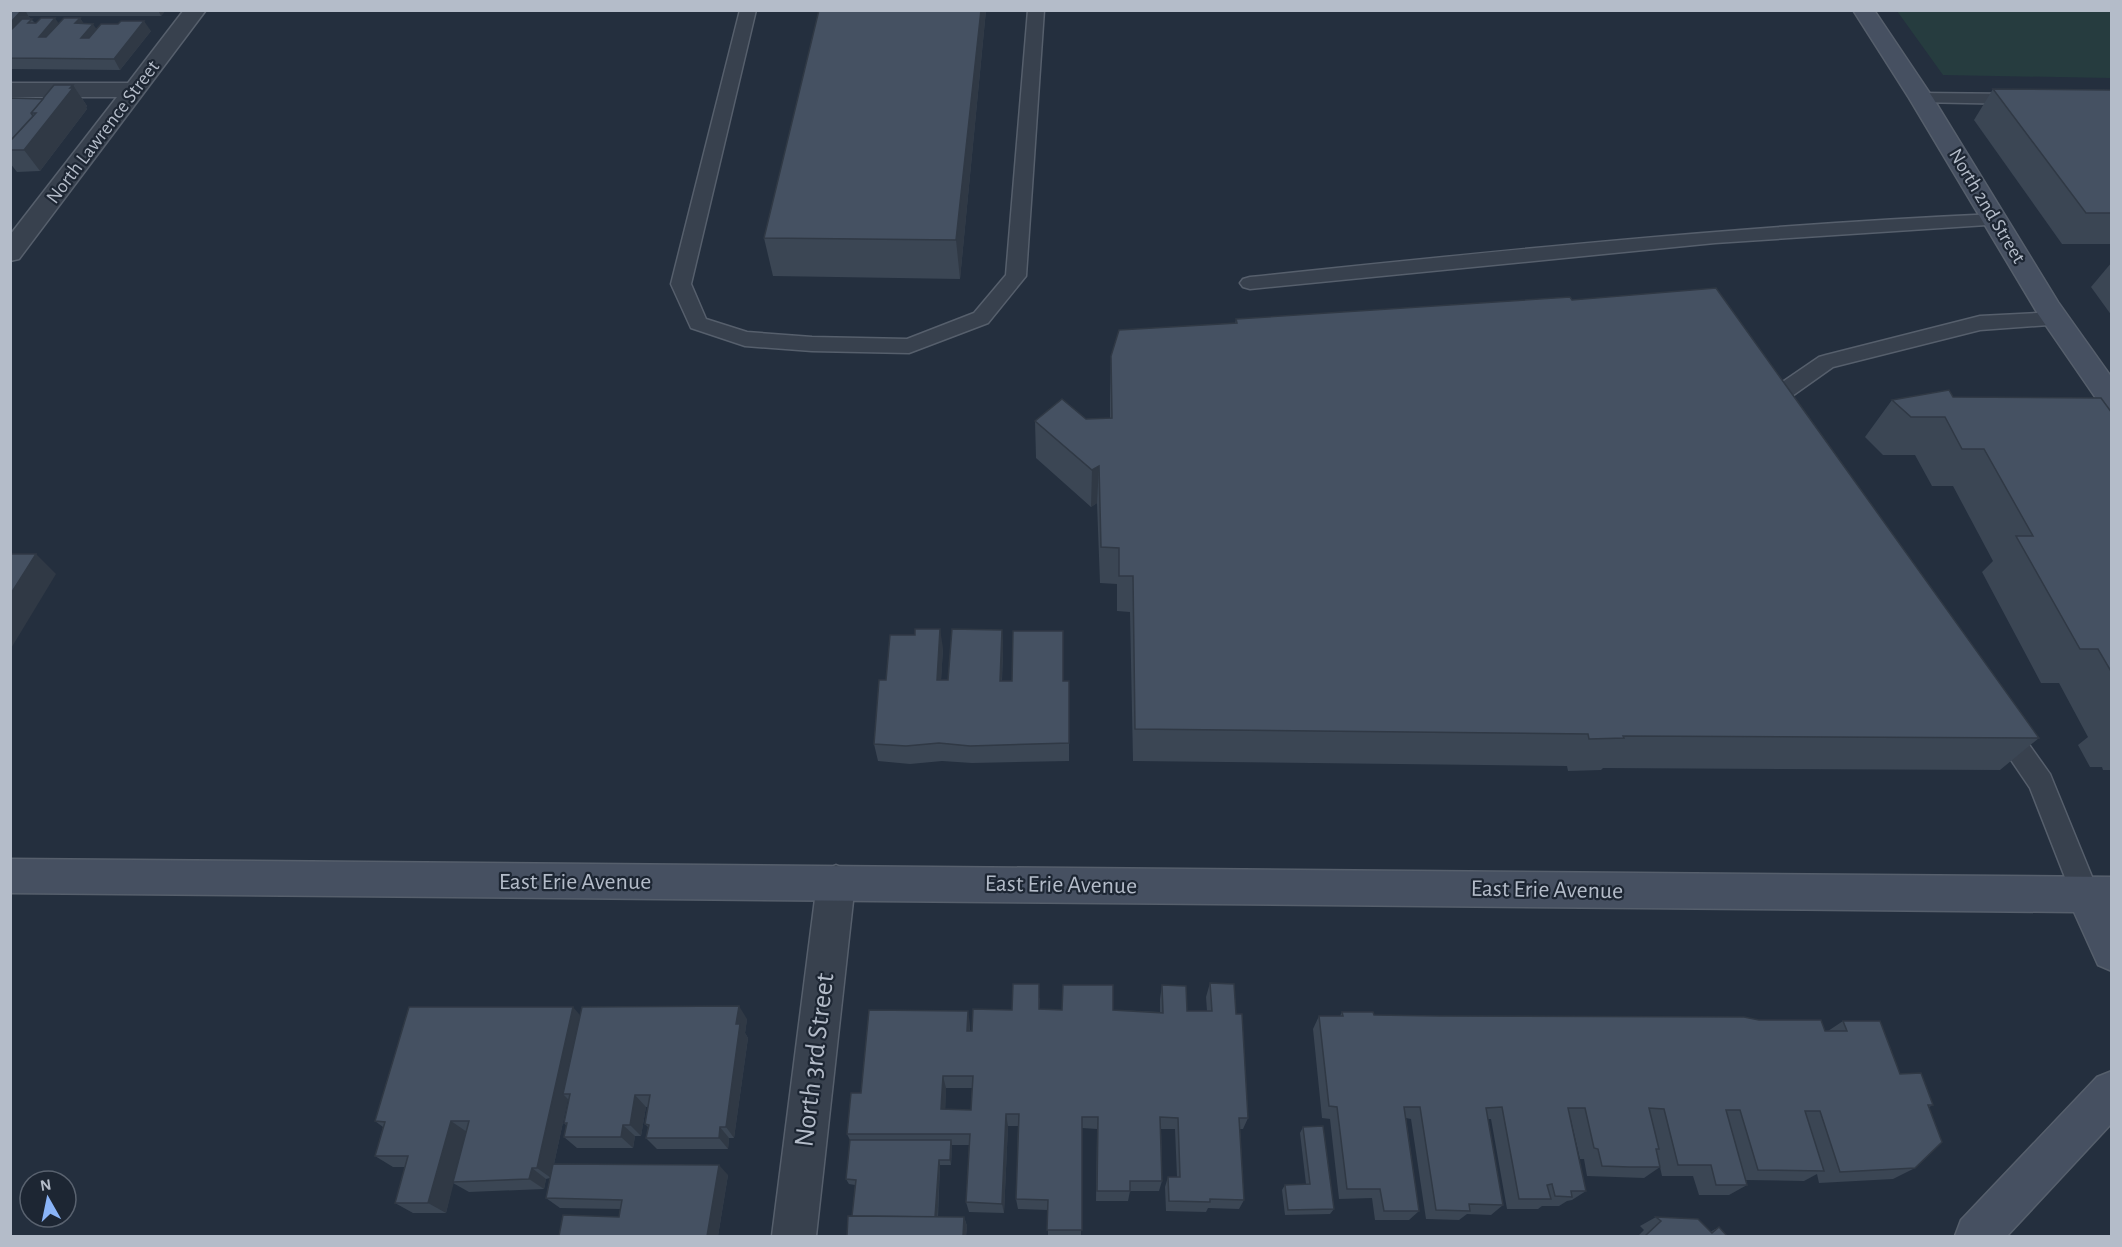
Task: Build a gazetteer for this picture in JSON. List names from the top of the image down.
{
  "streets": {
    "main road": ["North 2nd Street", "East Erie Avenue"],
    "street": ["North Lawrence Street", "North 3rd Street"]
  },
  "crossings": [
    ["East Erie Avenue", "North 3rd Street"]
  ],
  "north": "top"
}
